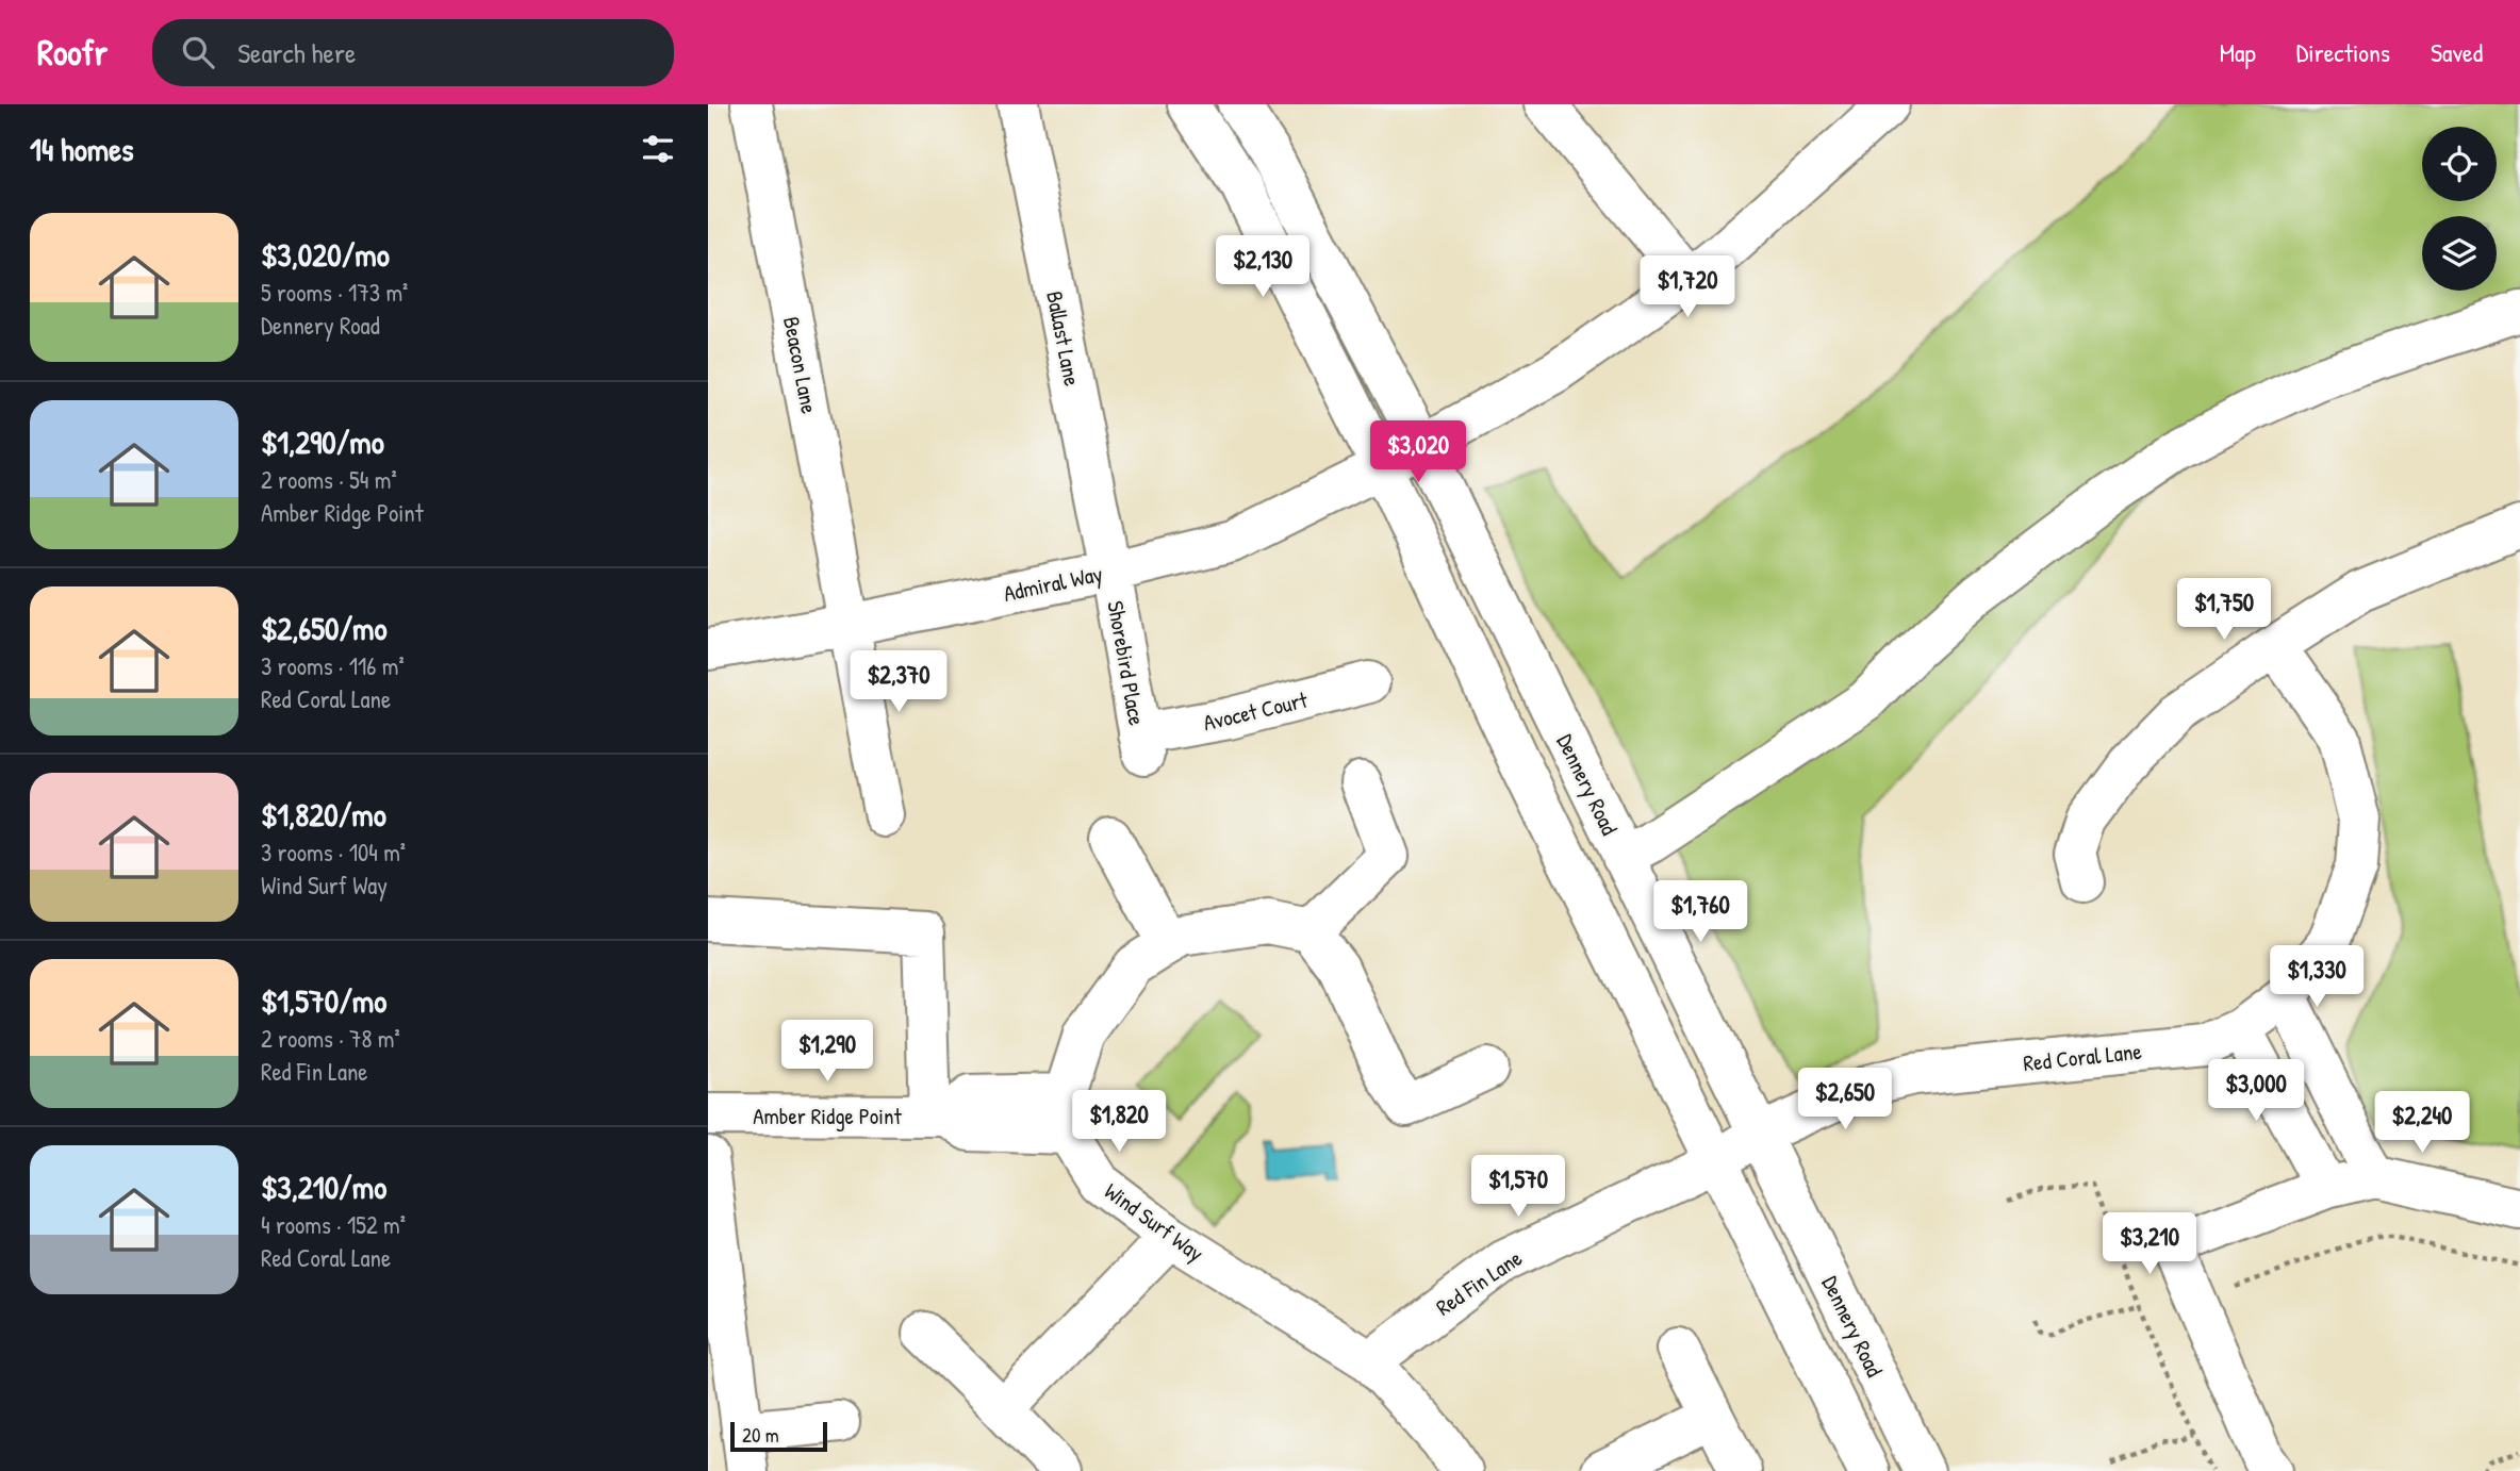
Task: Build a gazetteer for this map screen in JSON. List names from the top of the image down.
{
  "streets": {
    "street": [
      "Ballast Lane",
      "Beacon Lane",
      "Admiral Way",
      "Shorebird Place",
      "Avocet Court",
      "Dennery Road",
      "Red Coral Lane",
      "Amber Ridge Point",
      "Wind Surf Way",
      "Red Fin Lane"
    ]
  },
  "crossings": [
    ["Ballast Lane", "Admiral Way"],
    ["Ballast Lane", "Shorebird Place"],
    ["Beacon Lane", "Admiral Way"],
    ["Admiral Way", "Shorebird Place"],
    ["Admiral Way", "Dennery Road"],
    ["Shorebird Place", "Avocet Court"],
    ["Dennery Road", "Red Coral Lane"],
    ["Red Coral Lane", "Red Fin Lane"],
    ["Amber Ridge Point", "Wind Surf Way"],
    ["Wind Surf Way", "Red Fin Lane"]
  ],
  "scale_bar": "20 m",
  "page": {
    "header": "Roofr",
    "search": "Search here",
    "nav": ["Map", "Directions", "Saved"],
    "heading": "14 homes",
    "list": [
      {
        "name": "$3,020/mo",
        "note": "5 rooms · 173 m² · Dennery Road"
      },
      {
        "name": "$1,290/mo",
        "note": "2 rooms · 54 m² · Amber Ridge Point"
      },
      {
        "name": "$2,650/mo",
        "note": "3 rooms · 116 m² · Red Coral Lane"
      },
      {
        "name": "$1,820/mo",
        "note": "3 rooms · 104 m² · Wind Surf Way"
      },
      {
        "name": "$1,570/mo",
        "note": "2 rooms · 78 m² · Red Fin Lane"
      },
      {
        "name": "$3,210/mo",
        "note": "4 rooms · 152 m² · Red Coral Lane"
      }
    ],
    "price": [
      "$2,130",
      "$1,720",
      "$3,020",
      "$1,750",
      "$2,370",
      "$1,760",
      "$1,330",
      "$1,290",
      "$3,000",
      "$2,650",
      "$1,820",
      "$2,240",
      "$1,570",
      "$3,210"
    ],
    "scale": "20 m"
  }
}
